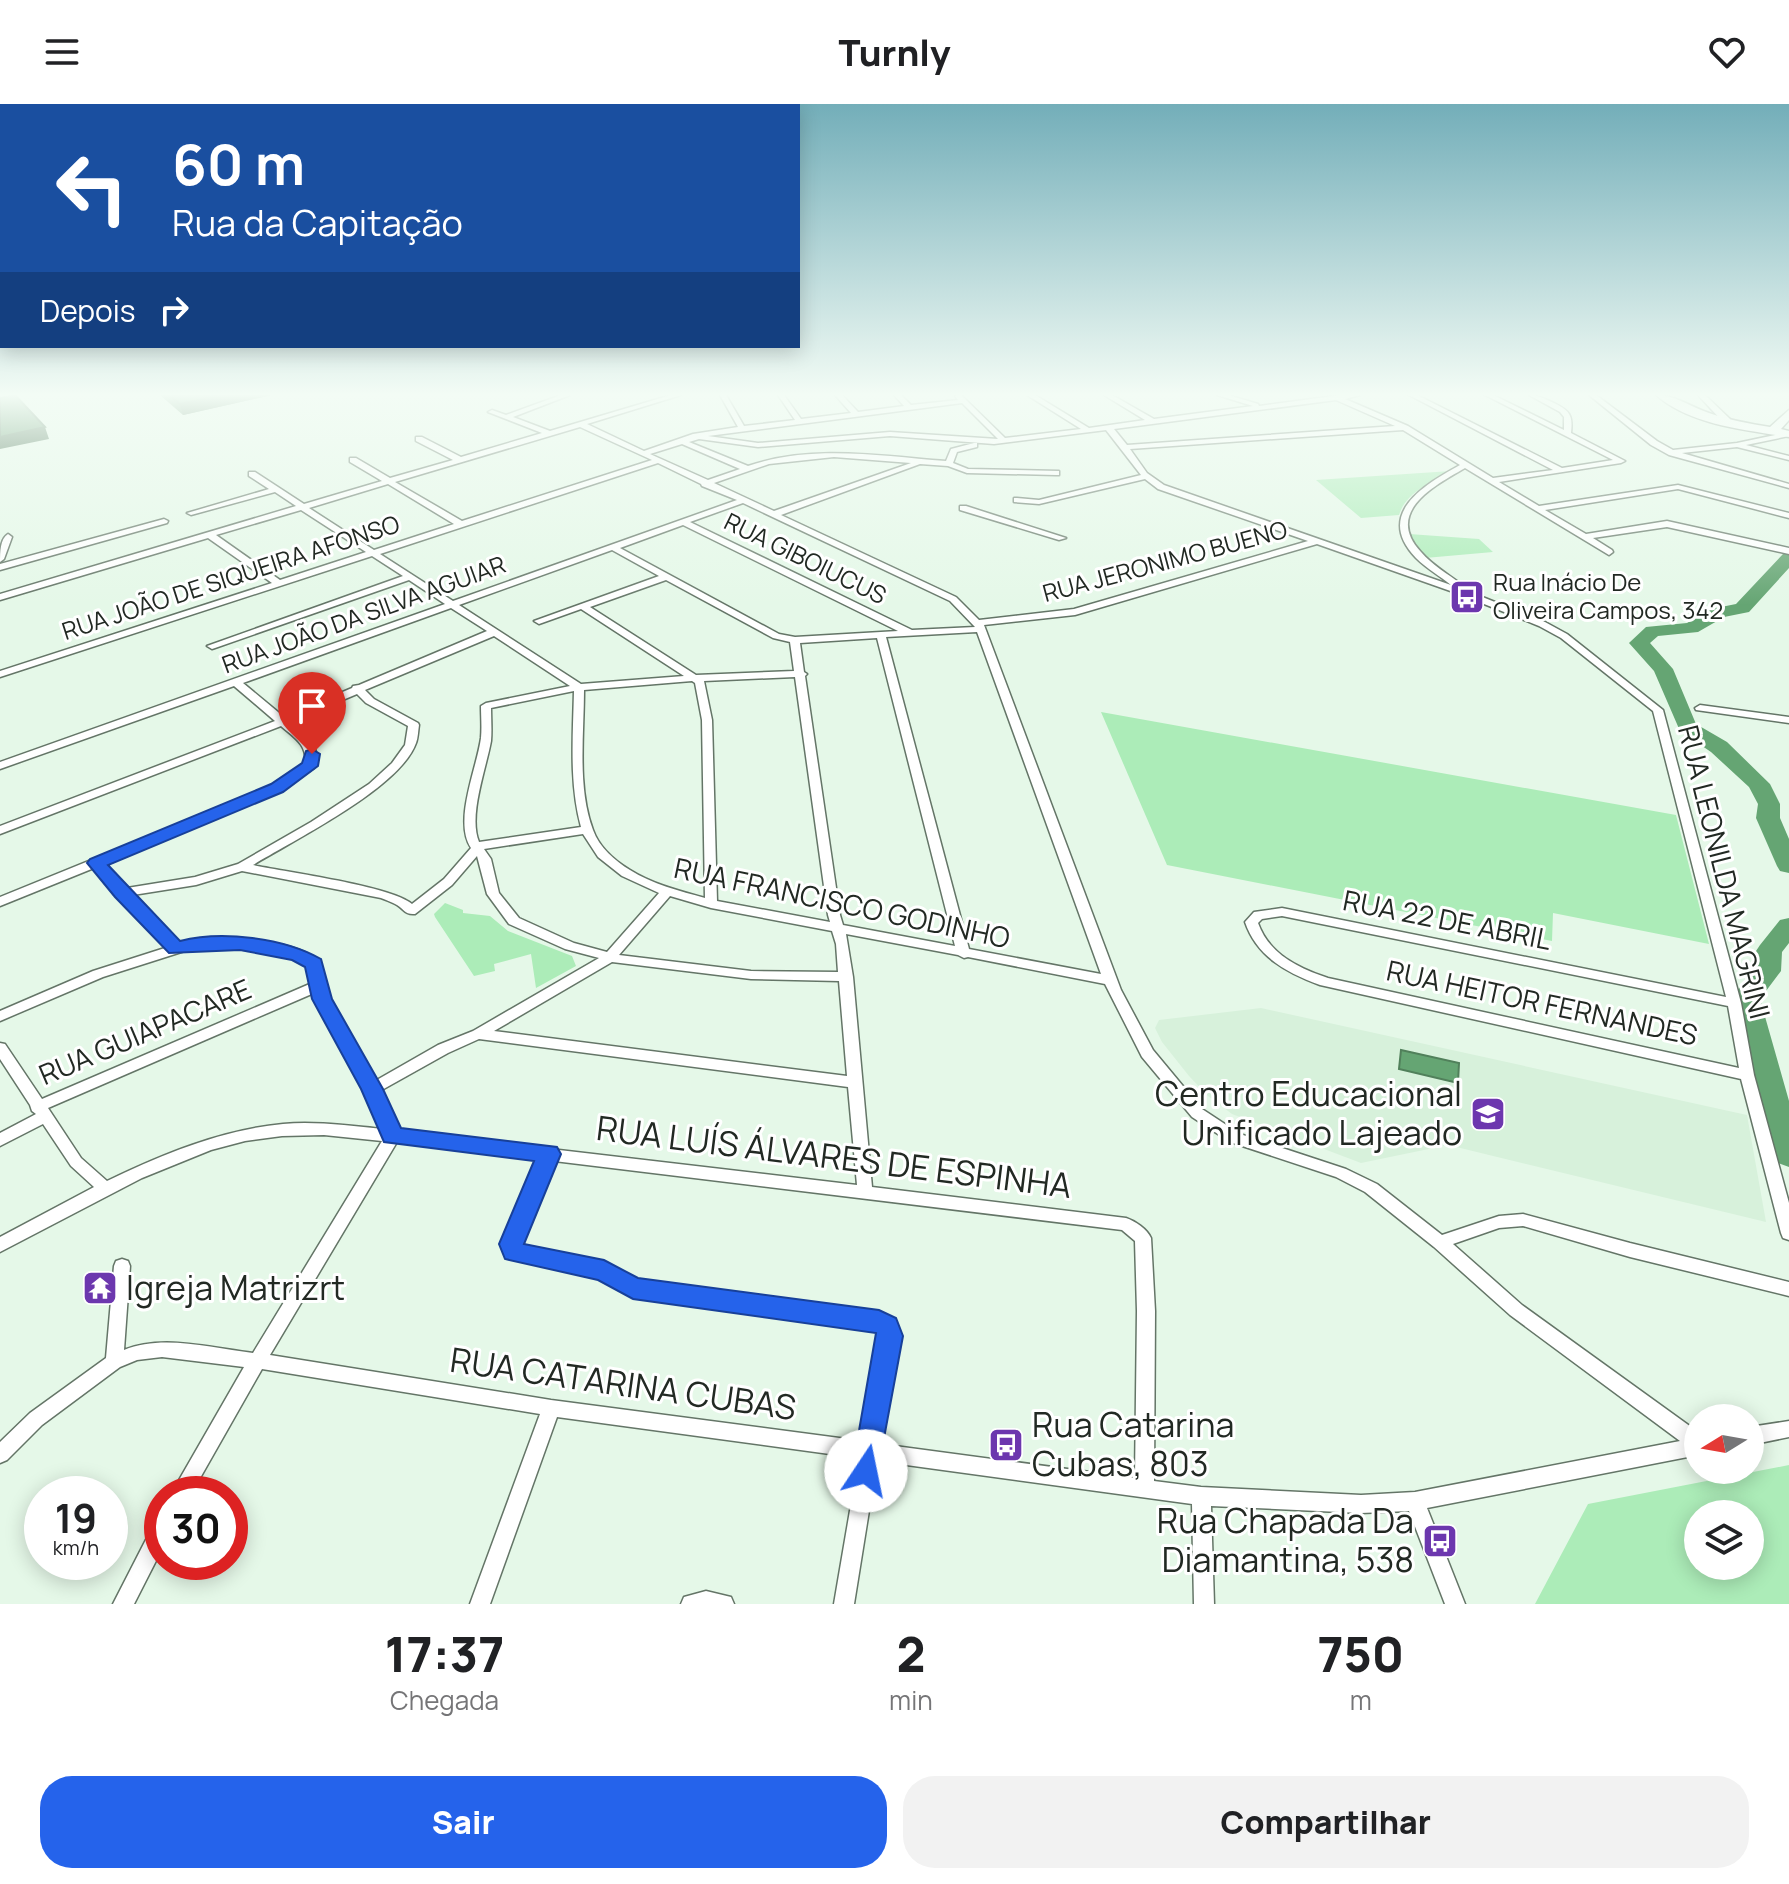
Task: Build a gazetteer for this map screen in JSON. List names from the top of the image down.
{
  "streets": {
    "street": [
      "RUA GIBOIUCUS",
      "RUA JERONIMO BUENO",
      "RUA JOÃO DE SIQUEIRA AFONSO",
      "RUA JOÃO DA SILVA AGUIAR",
      "RUA LEONILDA MAGRINI",
      "RUA FRANCISCO GODINHO",
      "RUA 22 DE ABRIL",
      "RUA HEITOR FERNANDES",
      "RUA GUIAPACARE",
      "RUA LUÍS ÁLVARES DE ESPINHA",
      "RUA CATARINA CUBAS"
    ]
  },
  "crossings": [
    ["RUA GIBOIUCUS", "RUA JERONIMO BUENO"],
    ["RUA GIBOIUCUS", "RUA JOÃO DA SILVA AGUIAR"],
    ["RUA LEONILDA MAGRINI", "RUA 22 DE ABRIL"],
    ["RUA LEONILDA MAGRINI", "RUA HEITOR FERNANDES"],
    ["RUA 22 DE ABRIL", "RUA HEITOR FERNANDES"],
    ["RUA LUÍS ÁLVARES DE ESPINHA", "RUA CATARINA CUBAS"]
  ],
  "places": {
    "bus stop": ["Rua Inácio De Oliveira Campos, 342", "Rua Catarina Cubas, 803", "Rua Chapada Da Diamantina, 538"],
    "school or university": ["Centro Educacional Unificado Lajeado"],
    "temple": ["Igreja Matrizrt"]
  },
  "north": "left",
  "page": {
    "header": "Turnly",
    "turn": ["60 m", "Rua da Capitação"],
    "then": "Depois",
    "speed": "19 km/h",
    "limit": "30",
    "eta": [
      "17:37",
      "Chegada",
      "2",
      "min",
      "750",
      "m"
    ],
    "buttons": ["Sair", "Compartilhar"]
  }
}
